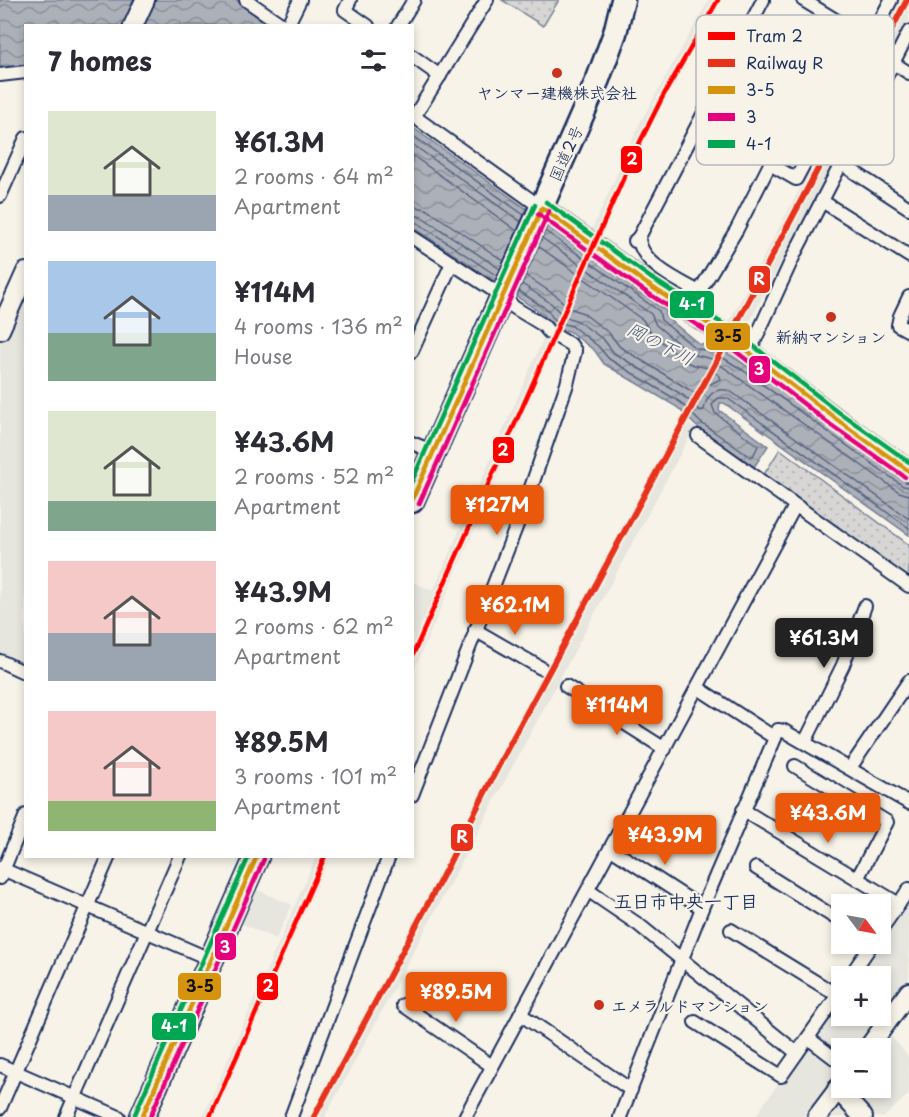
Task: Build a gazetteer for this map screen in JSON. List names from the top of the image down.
{
  "streets": {
    "highway": ["国道2号"]
  },
  "districts": ["五日市中央一丁目"],
  "water": ["岡の下川"],
  "places": ["ヤンマー建機株式会社", "新納マンション", "エメラルドマンション"],
  "lines": [
    "tram line 2",
    "rail line R",
    "transit line 4-1",
    "transit line 3-5",
    "transit line 3"
  ],
  "legend": [
    "Tram 2",
    "Railway R",
    "3-5",
    "3",
    "4-1"
  ],
  "north": "bottom right",
  "page": {
    "heading": "7 homes",
    "list": [
      {
        "name": "¥61.3M",
        "note": "2 rooms · 64 m² · Apartment"
      },
      {
        "name": "¥114M",
        "note": "4 rooms · 136 m² · House"
      },
      {
        "name": "¥43.6M",
        "note": "2 rooms · 52 m² · Apartment"
      },
      {
        "name": "¥43.9M",
        "note": "2 rooms · 62 m² · Apartment"
      },
      {
        "name": "¥89.5M",
        "note": "3 rooms · 101 m² · Apartment"
      }
    ],
    "price": [
      "¥127M",
      "¥62.1M",
      "¥61.3M",
      "¥114M",
      "¥43.6M",
      "¥43.9M",
      "¥89.5M"
    ],
    "map_buttons": ["+", "−"]
  }
}
